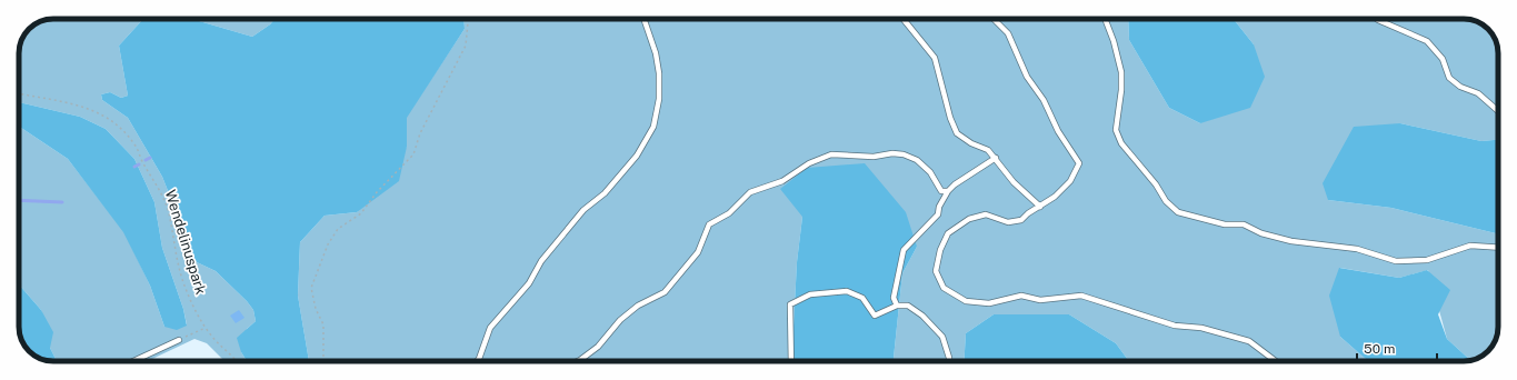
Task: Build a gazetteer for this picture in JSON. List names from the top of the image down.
{
  "streets": {
    "path": ["Wendelinuspark"]
  },
  "scale_bar": "50 m"
}
